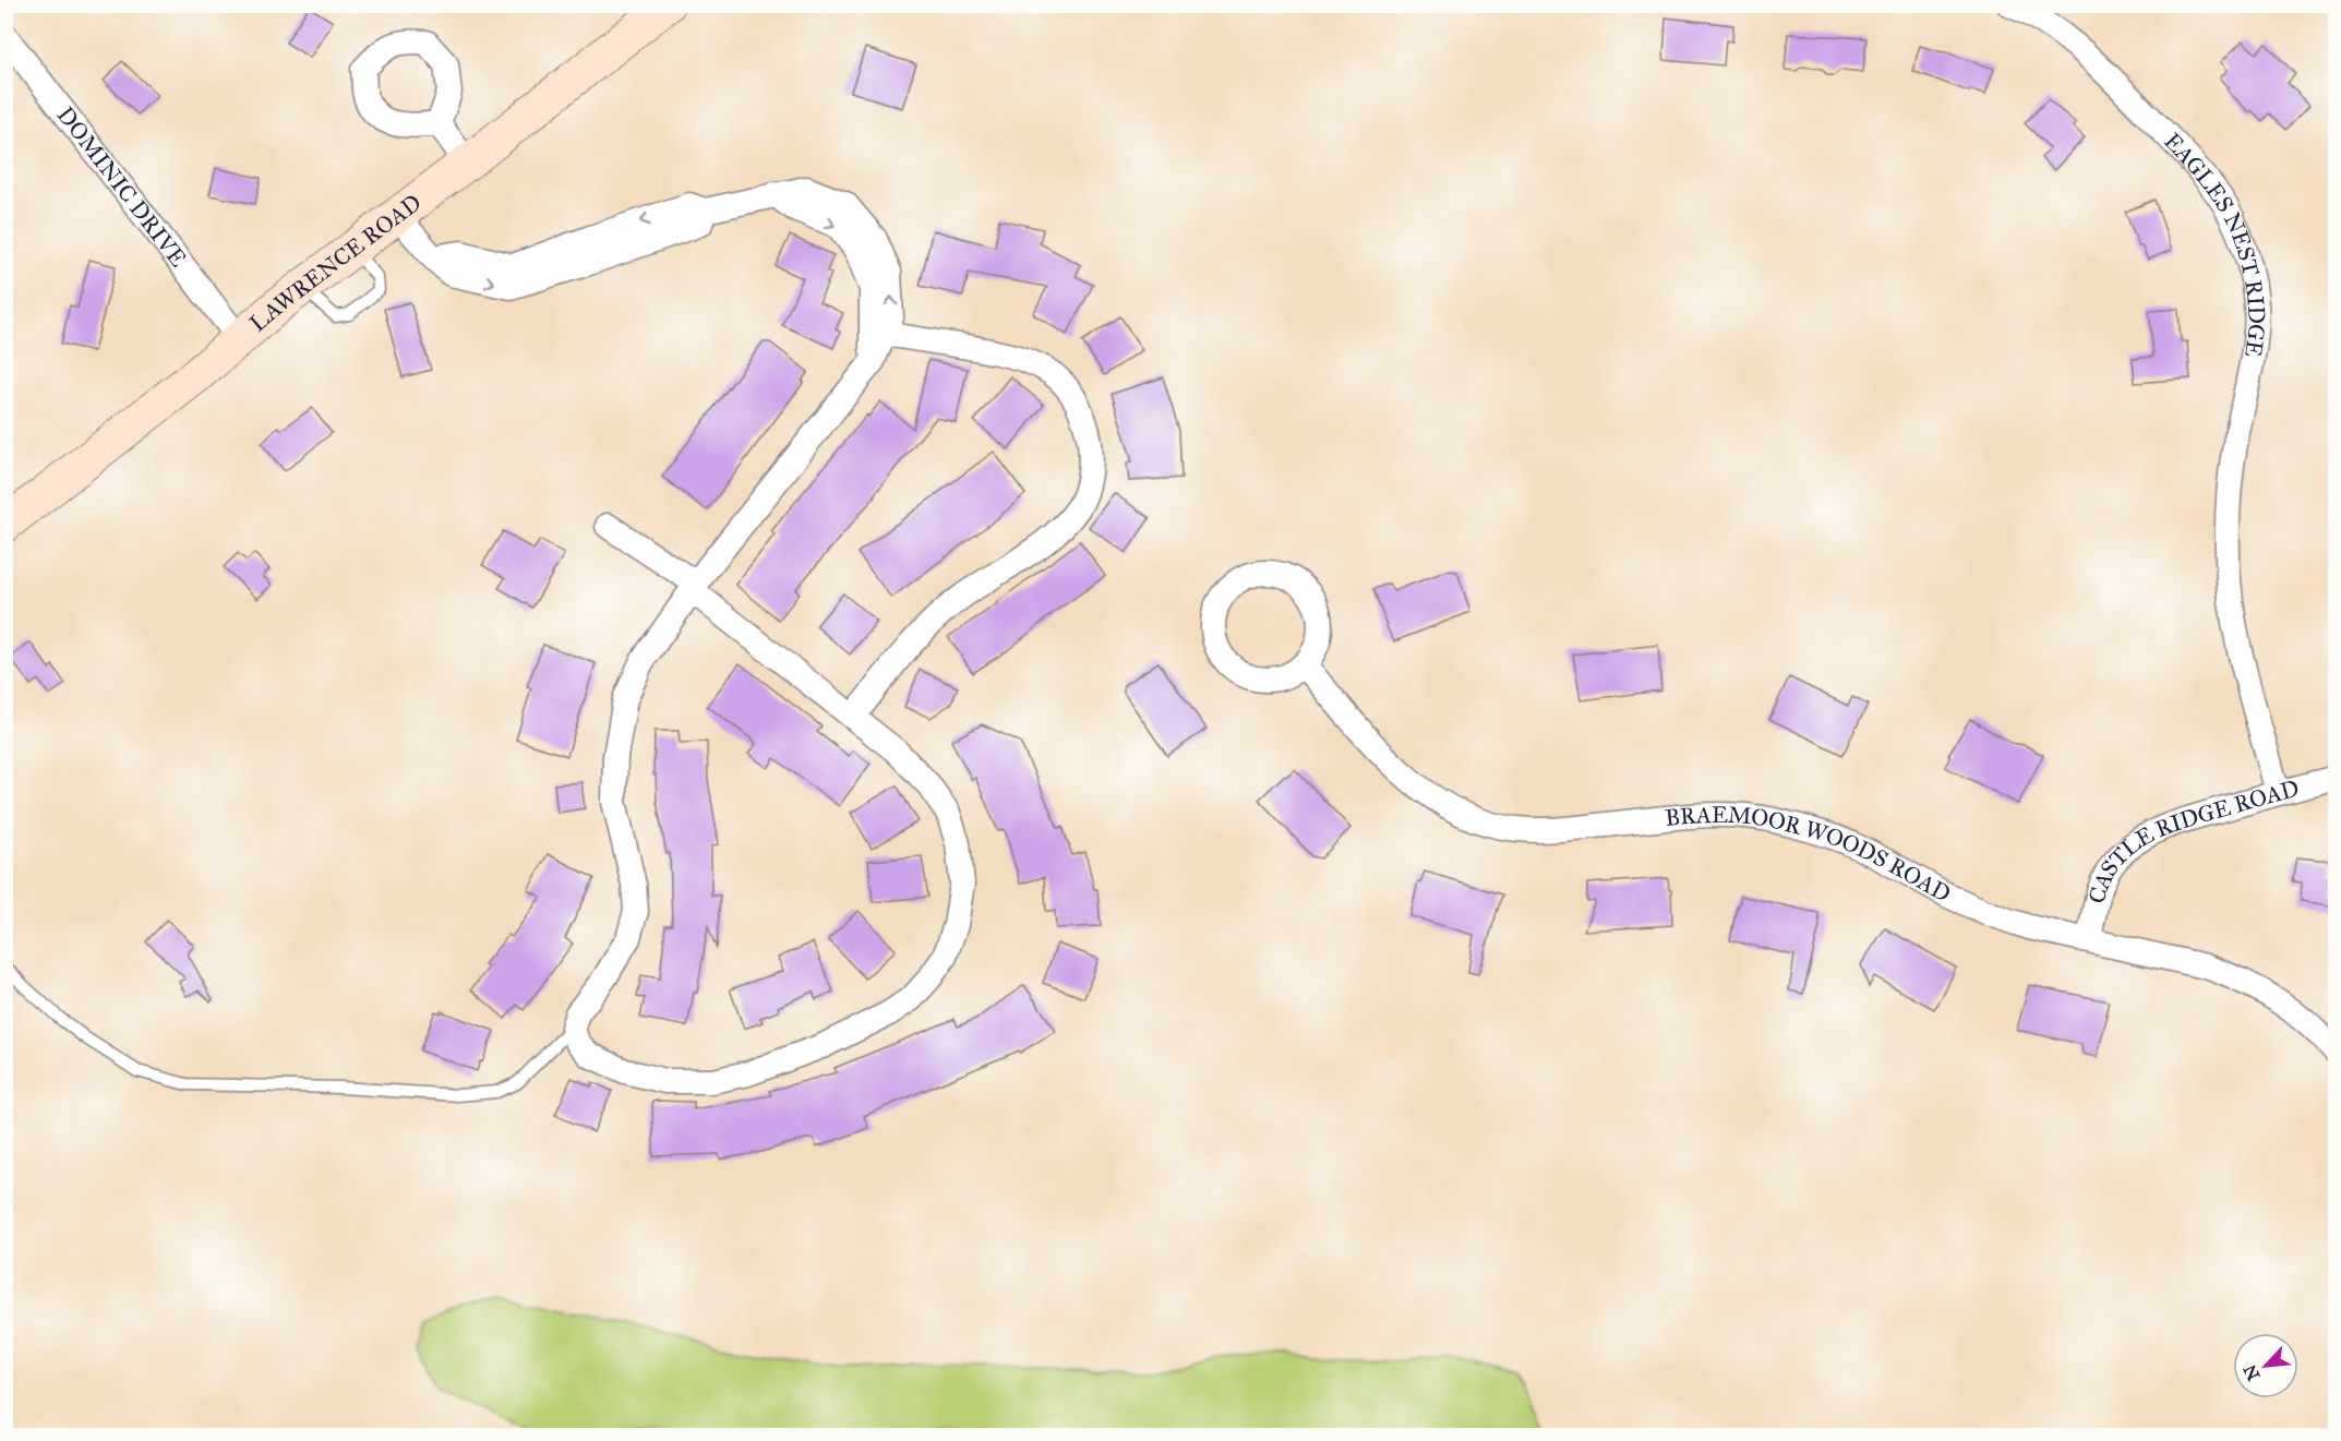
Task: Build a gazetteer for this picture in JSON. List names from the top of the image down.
{
  "streets": {
    "street": [
      "DOMINIC DRIVE",
      "EAGLES NEST RIDGE",
      "LAWRENCE ROAD",
      "CASTLE RIDGE ROAD",
      "BRAEMOOR WOODS ROAD"
    ]
  },
  "crossings": [
    ["DOMINIC DRIVE", "LAWRENCE ROAD"],
    ["EAGLES NEST RIDGE", "CASTLE RIDGE ROAD"],
    ["CASTLE RIDGE ROAD", "BRAEMOOR WOODS ROAD"]
  ],
  "north": "bottom left"
}
